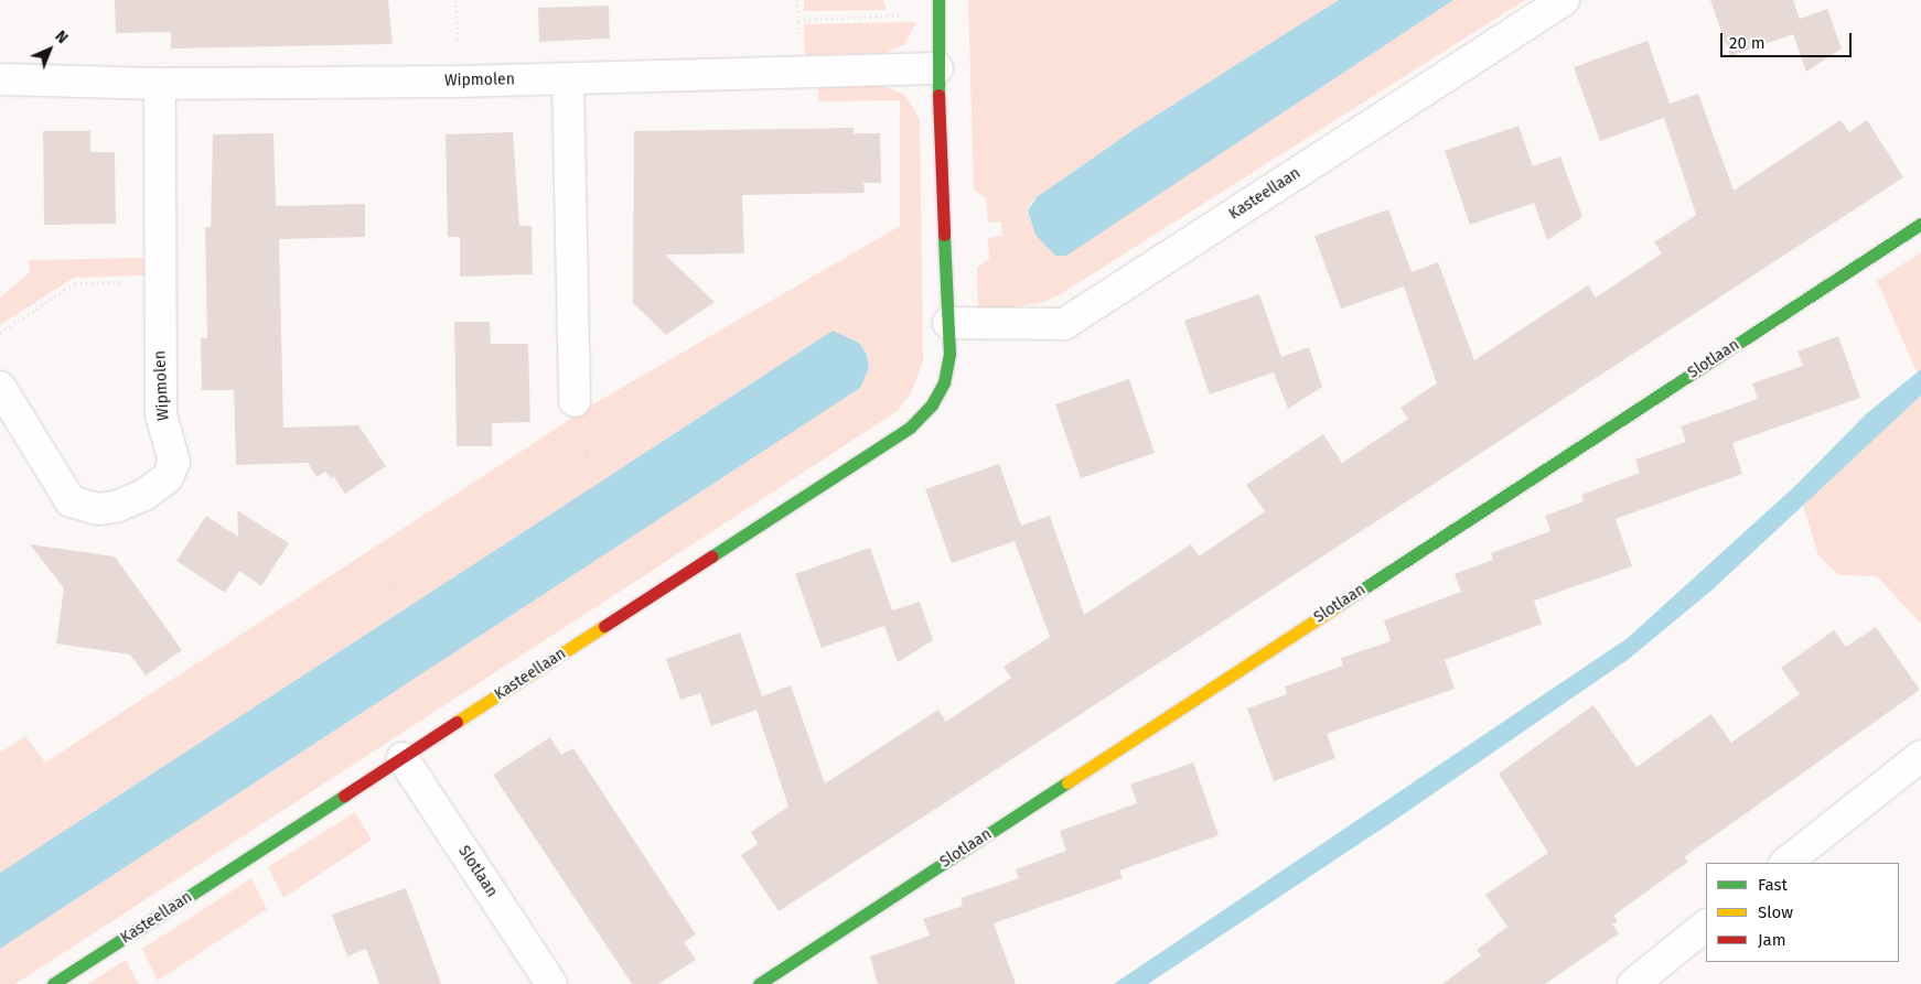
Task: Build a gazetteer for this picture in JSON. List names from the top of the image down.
{
  "streets": {
    "street": ["Wipmolen", "Kasteellaan", "Slotlaan"]
  },
  "crossings": [
    ["Wipmolen", "Kasteellaan"],
    ["Kasteellaan", "Slotlaan"]
  ],
  "legend": ["Fast", "Slow", "Jam"],
  "scale_bar": "20 m",
  "north": "top right"
}
